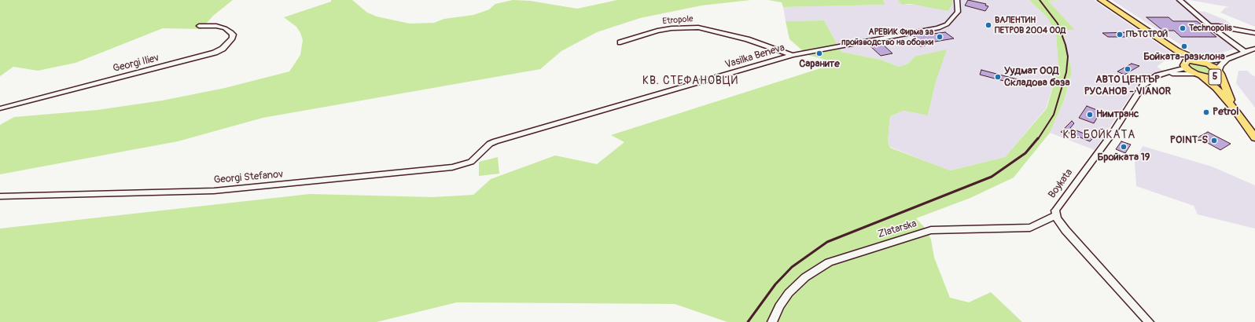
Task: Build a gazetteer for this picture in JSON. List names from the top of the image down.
{
  "streets": {
    "main road": ["5"],
    "street": [
      "Etropole",
      "Vasilka Beneva",
      "Georgi Iliev",
      "Georgi Stefanov",
      "Boykata",
      "Zlatarska"
    ]
  },
  "crossings": [
    ["Etropole", "Vasilka Beneva"],
    ["Vasilka Beneva", "Georgi Stefanov"],
    ["5", "Boykata"],
    ["Boykata", "Zlatarska"]
  ],
  "districts": ["КВ. СТЕФАНОВЦИ", "КВ. БОЙКАТА"],
  "places": [
    "ВАЛЕНТИН ПЕТРОВ 2004 ООД",
    "Technopolis",
    "ПЪТСТРОЙ",
    "АРЕВИК Фирма за пройзводство на обовки",
    "Бойката-разклона",
    "Сараните",
    "АВТО ЦЕНТЪР РУСАНОВ - VIANOR",
    "Уудмат ООД Складова база",
    "Petrol",
    "Нимтранс",
    "POINT-S",
    "Бройката 19"
  ]
}
